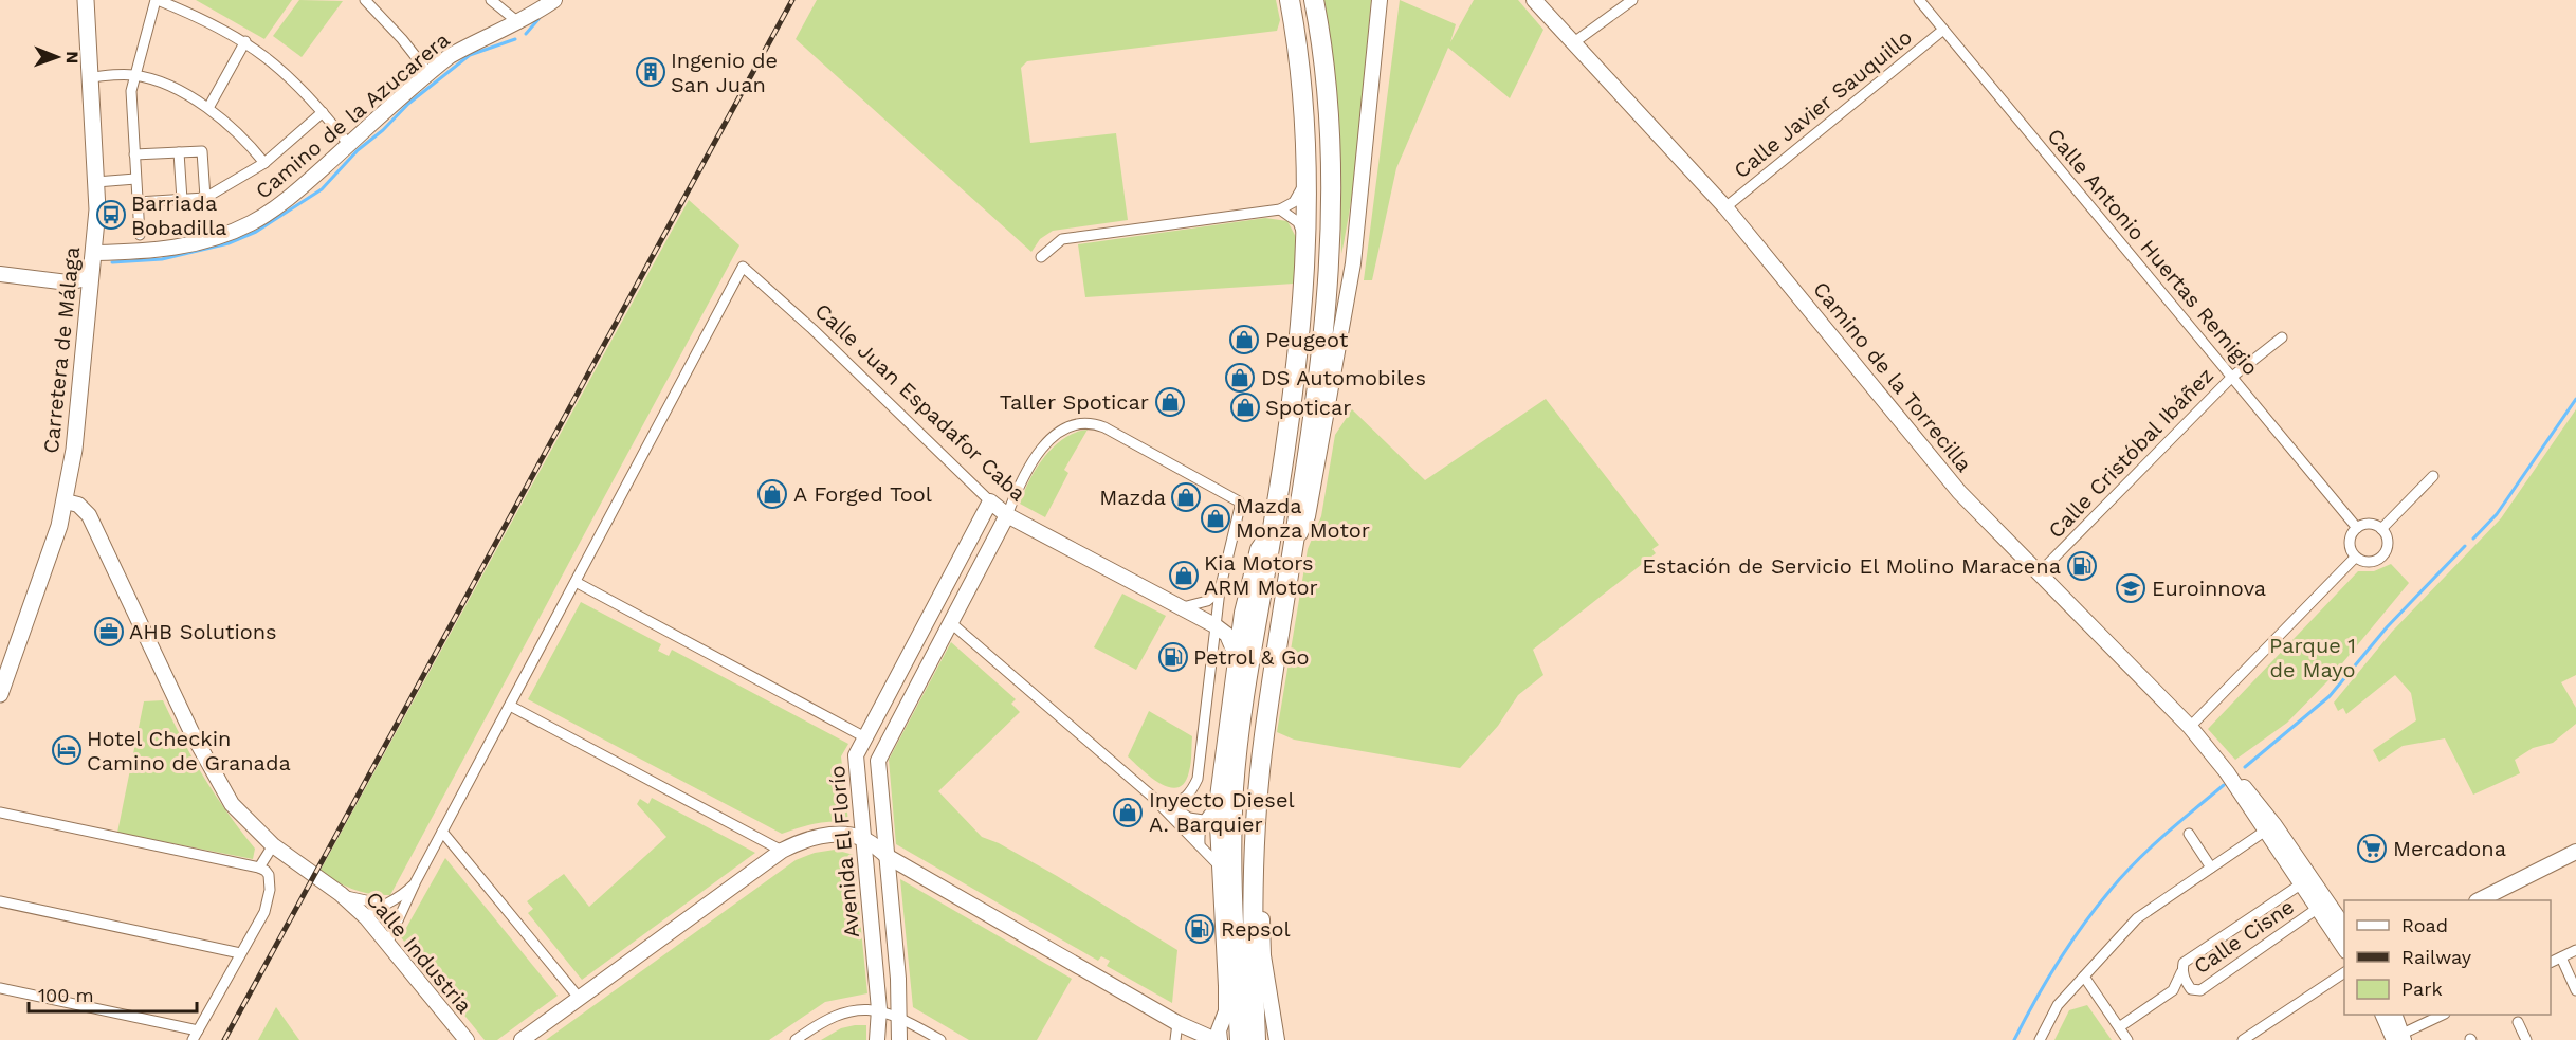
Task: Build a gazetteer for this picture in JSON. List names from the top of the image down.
{
  "streets": {
    "main road": ["Carretera de Málaga"],
    "street": [
      "Calle Javier Sauquillo",
      "Camino de la Azucarera",
      "Calle Antonio Huertas Remigio",
      "Camino de la Torrecilla",
      "Calle Juan Espadafor Caba",
      "Calle Cristóbal Ibáñez",
      "Avenida El Florío",
      "Calle Cisne",
      "Calle Industria"
    ]
  },
  "crossings": [
    ["Calle Javier Sauquillo", "Calle Antonio Huertas Remigio"],
    ["Calle Javier Sauquillo", "Camino de la Torrecilla"],
    ["Camino de la Azucarera", "Carretera de Málaga"],
    ["Calle Antonio Huertas Remigio", "Calle Cristóbal Ibáñez"],
    ["Carretera de Málaga", "Calle Industria"],
    ["Camino de la Torrecilla", "Calle Cristóbal Ibáñez"],
    ["Camino de la Torrecilla", "Calle Cisne"],
    ["Calle Juan Espadafor Caba", "Avenida El Florío"]
  ],
  "parks": ["Parque 1 de Mayo"],
  "places": {
    "building": ["Ingenio de San Juan"],
    "bus stop": ["Barriada Bobadilla"],
    "shop": [
      "Peugeot",
      "DS Automobiles",
      "Taller Spoticar",
      "Spoticar",
      "A Forged Tool",
      "Mazda",
      "Mazda Monza Motor",
      "Kia Motors ARM Motor",
      "Inyecto Diesel A. Barquier"
    ],
    "fuel station": ["Estación de Servicio El Molino Maracena", "Petrol & Go", "Repsol"],
    "school or university": ["Euroinnova"],
    "office": ["AHB Solutions"],
    "hotel": ["Hotel Checkin Camino de Granada"],
    "supermarket": ["Mercadona"]
  },
  "legend": ["Road", "Railway", "Park"],
  "scale_bar": "100 m",
  "north": "right"
}
